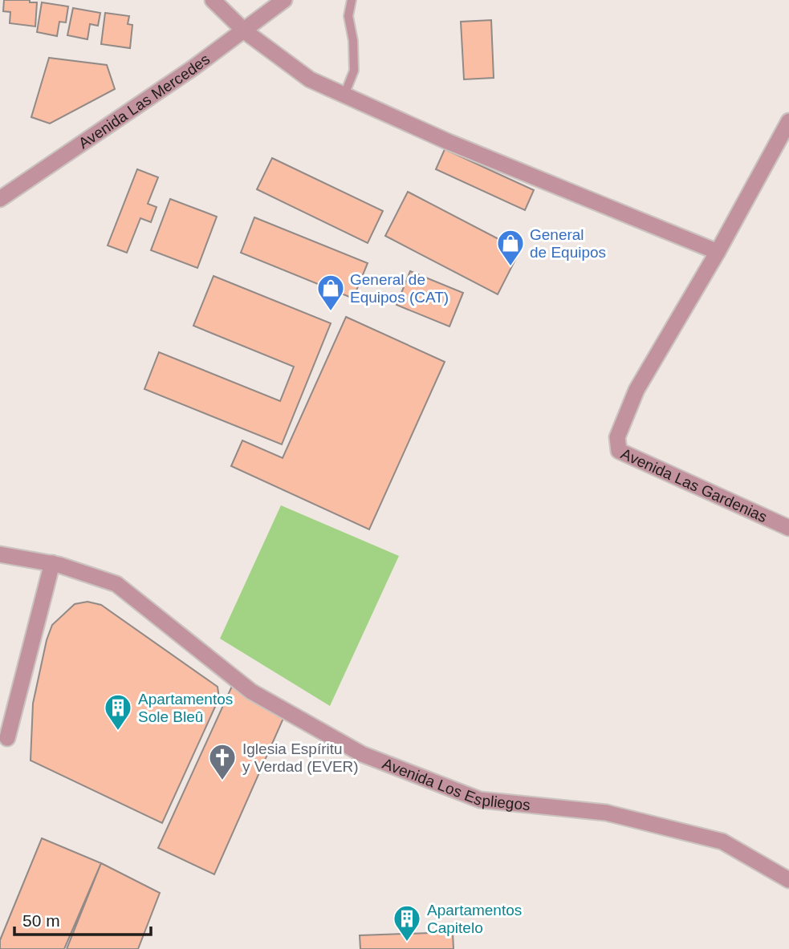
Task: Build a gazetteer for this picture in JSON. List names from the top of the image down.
{
  "streets": {
    "street": ["Avenida Las Mercedes", "Avenida Las Gardenias", "Avenida Los Espliegos"]
  },
  "places": {
    "shop": ["General de Equipos", "General de Equipos (CAT)"],
    "building": ["Apartamentos Sole Bleû", "Apartamentos Capitelo"],
    "church": ["Iglesia Espíritu y Verdad (EVER)"]
  },
  "scale_bar": "50 m"
}
